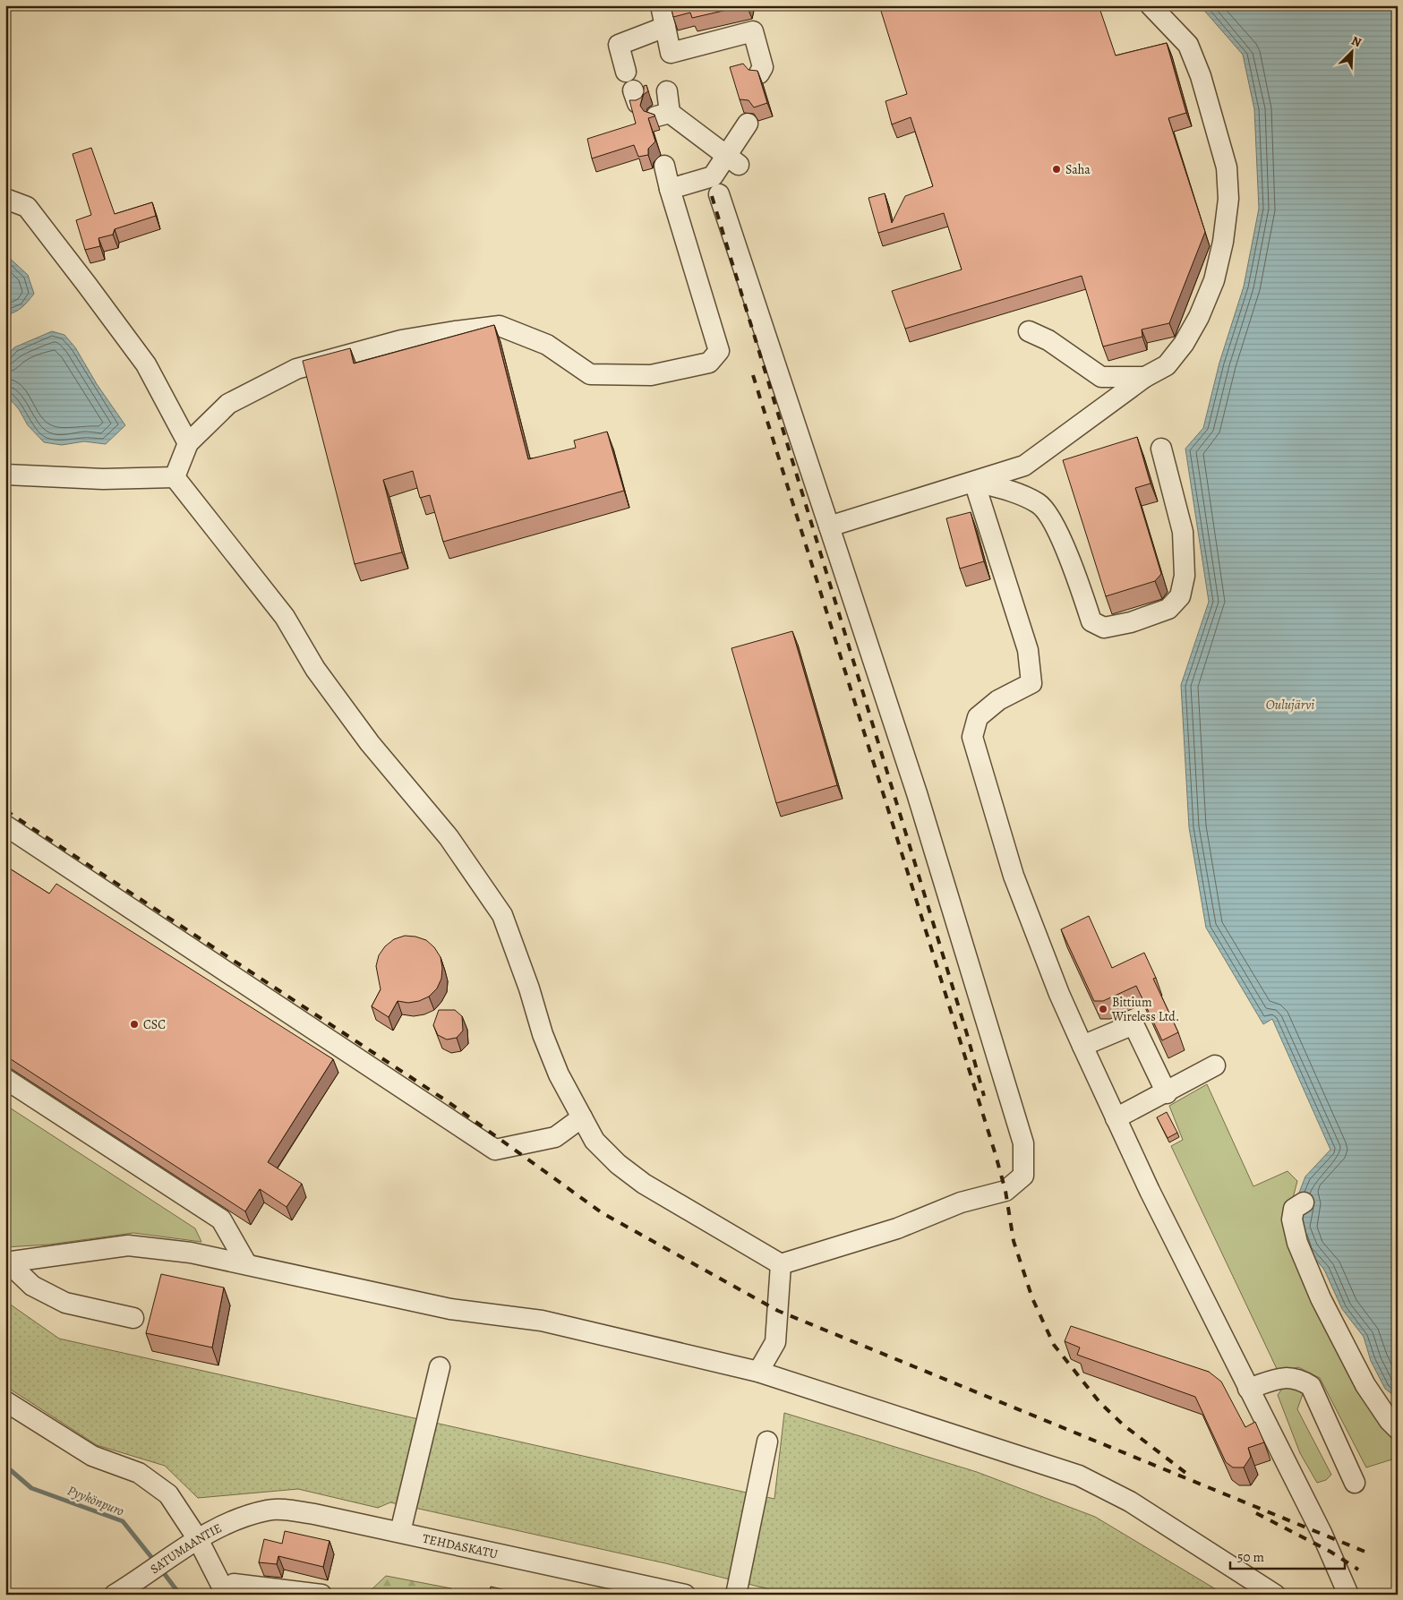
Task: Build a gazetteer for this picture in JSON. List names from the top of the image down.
{
  "streets": {
    "street": ["TEHDASKATU", "SATUMAANTIE"]
  },
  "crossings": [
    ["TEHDASKATU", "SATUMAANTIE"]
  ],
  "water": ["Oulujärvi", "Pyykönpuro"],
  "places": ["Saha", "Bittium Wireless Ltd.", "CSC"],
  "scale_bar": "50 m",
  "north": "top right"
}
